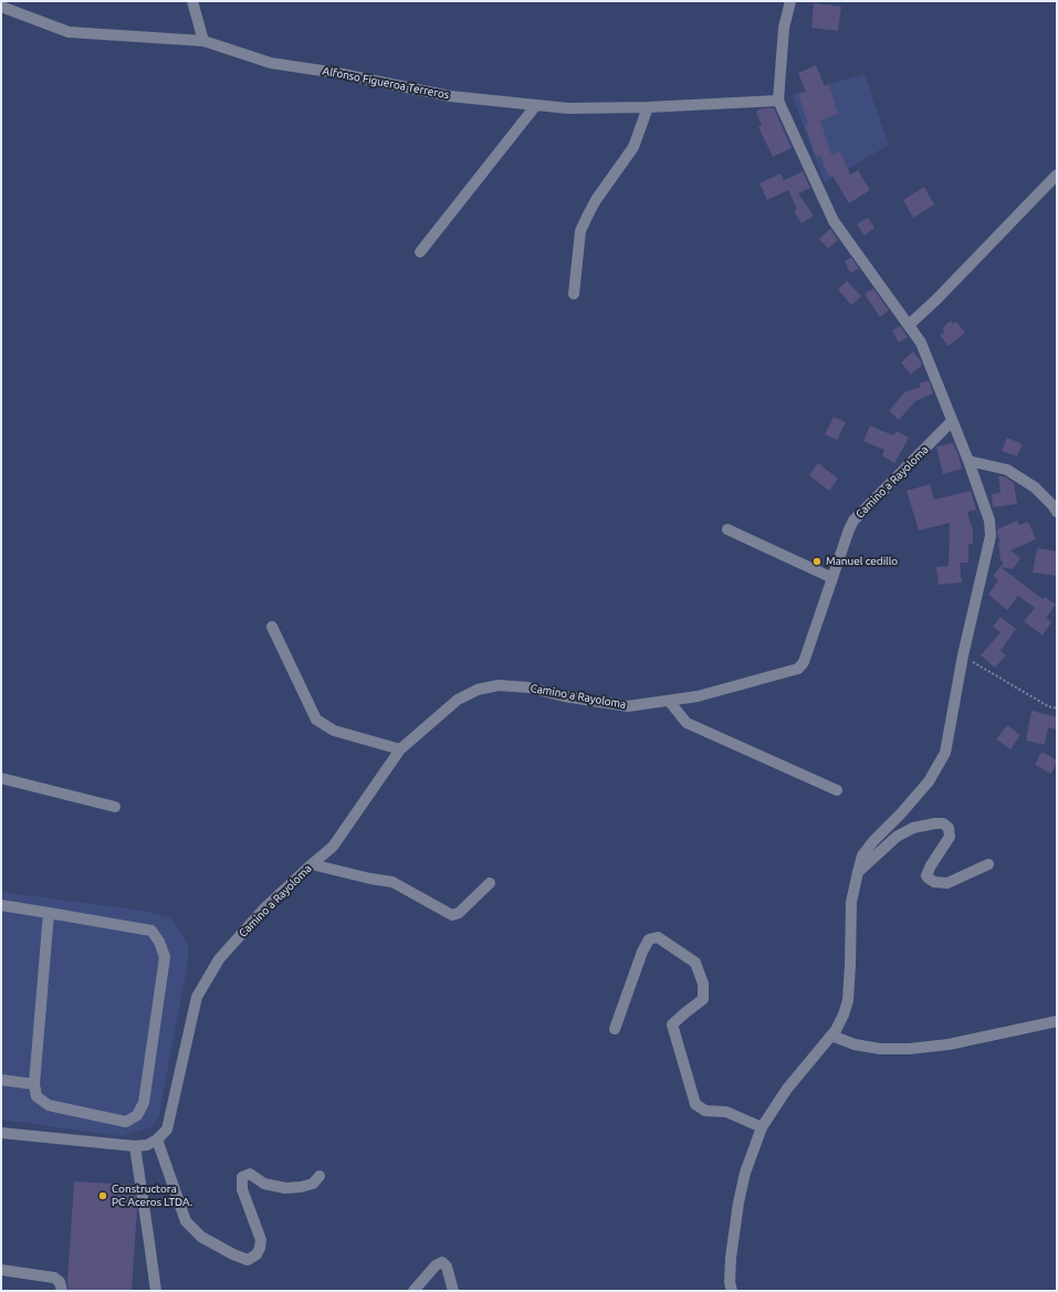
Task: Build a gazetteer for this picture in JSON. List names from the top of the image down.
{
  "streets": {
    "street": ["Alfonso Figueroa Terreros", "Camino a Rayoloma"]
  },
  "places": ["Manuel cedillo", "Constructora PC Aceros LTDA."]
}
